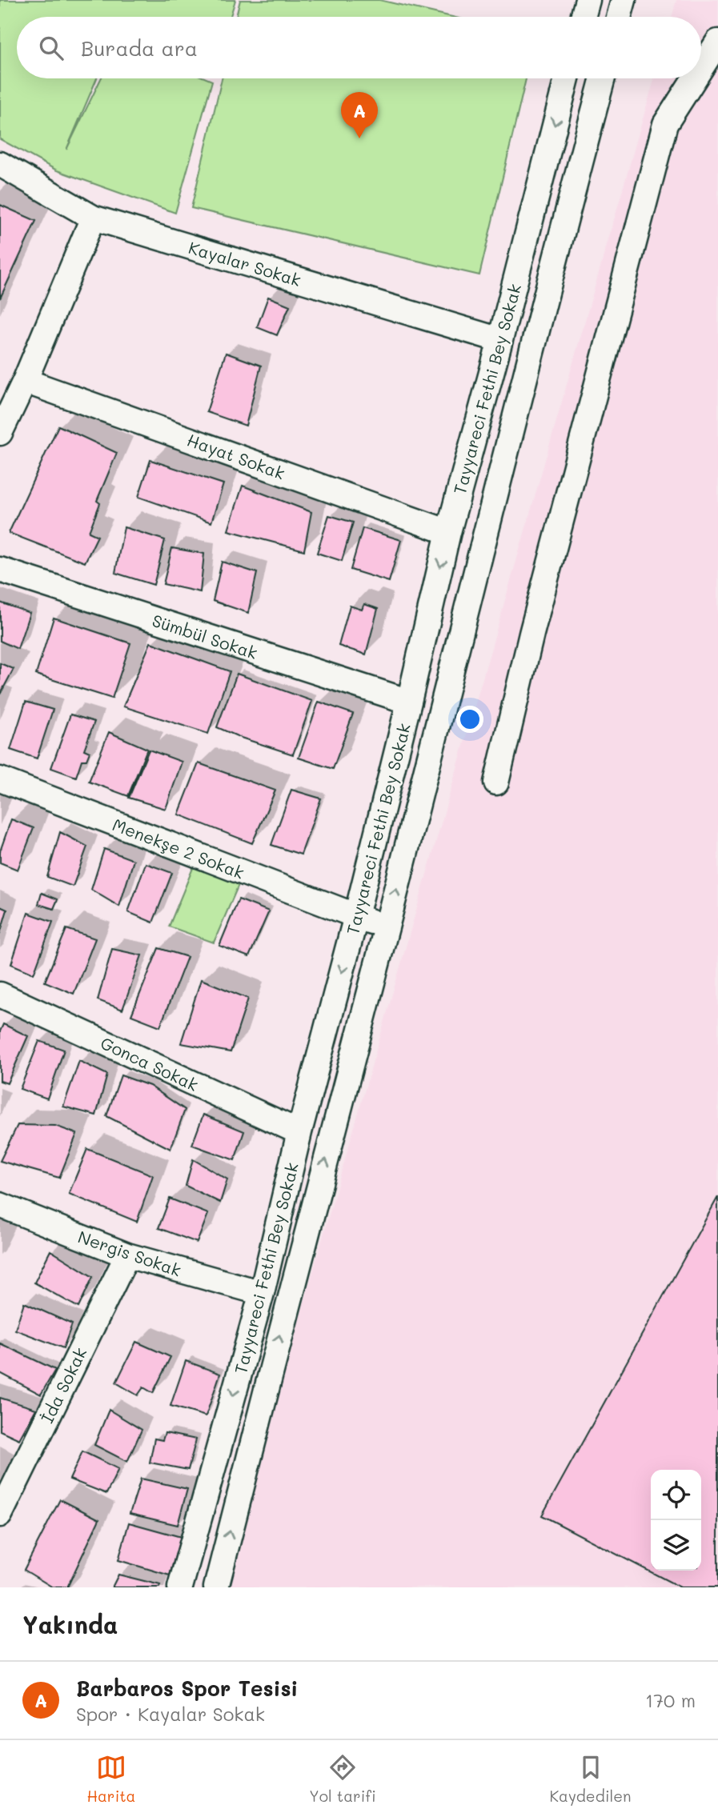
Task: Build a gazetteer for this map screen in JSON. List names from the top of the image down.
{
  "streets": {
    "street": [
      "Kayalar Sokak",
      "Tayyareci Fethi Bey Sokak",
      "Hayat Sokak",
      "Sümbül Sokak",
      "Menekşe 2 Sokak",
      "Gonca Sokak",
      "Nergis Sokak",
      "İda Sokak"
    ]
  },
  "crossings": [
    ["Kayalar Sokak", "Tayyareci Fethi Bey Sokak"],
    ["Tayyareci Fethi Bey Sokak", "Hayat Sokak"],
    ["Tayyareci Fethi Bey Sokak", "Sümbül Sokak"],
    ["Tayyareci Fethi Bey Sokak", "Menekşe 2 Sokak"],
    ["Tayyareci Fethi Bey Sokak", "Gonca Sokak"],
    ["Tayyareci Fethi Bey Sokak", "Nergis Sokak"],
    ["Nergis Sokak", "İda Sokak"]
  ],
  "page": {
    "search": "Burada ara",
    "pins": "A",
    "heading": "Yakında",
    "list": [
      {
        "mark": "A",
        "name": "Barbaros Spor Tesisi",
        "note": "Spor · Kayalar Sokak",
        "value": "170 m"
      }
    ],
    "nav": ["Harita", "Yol tarifi", "Kaydedilen"]
  }
}
